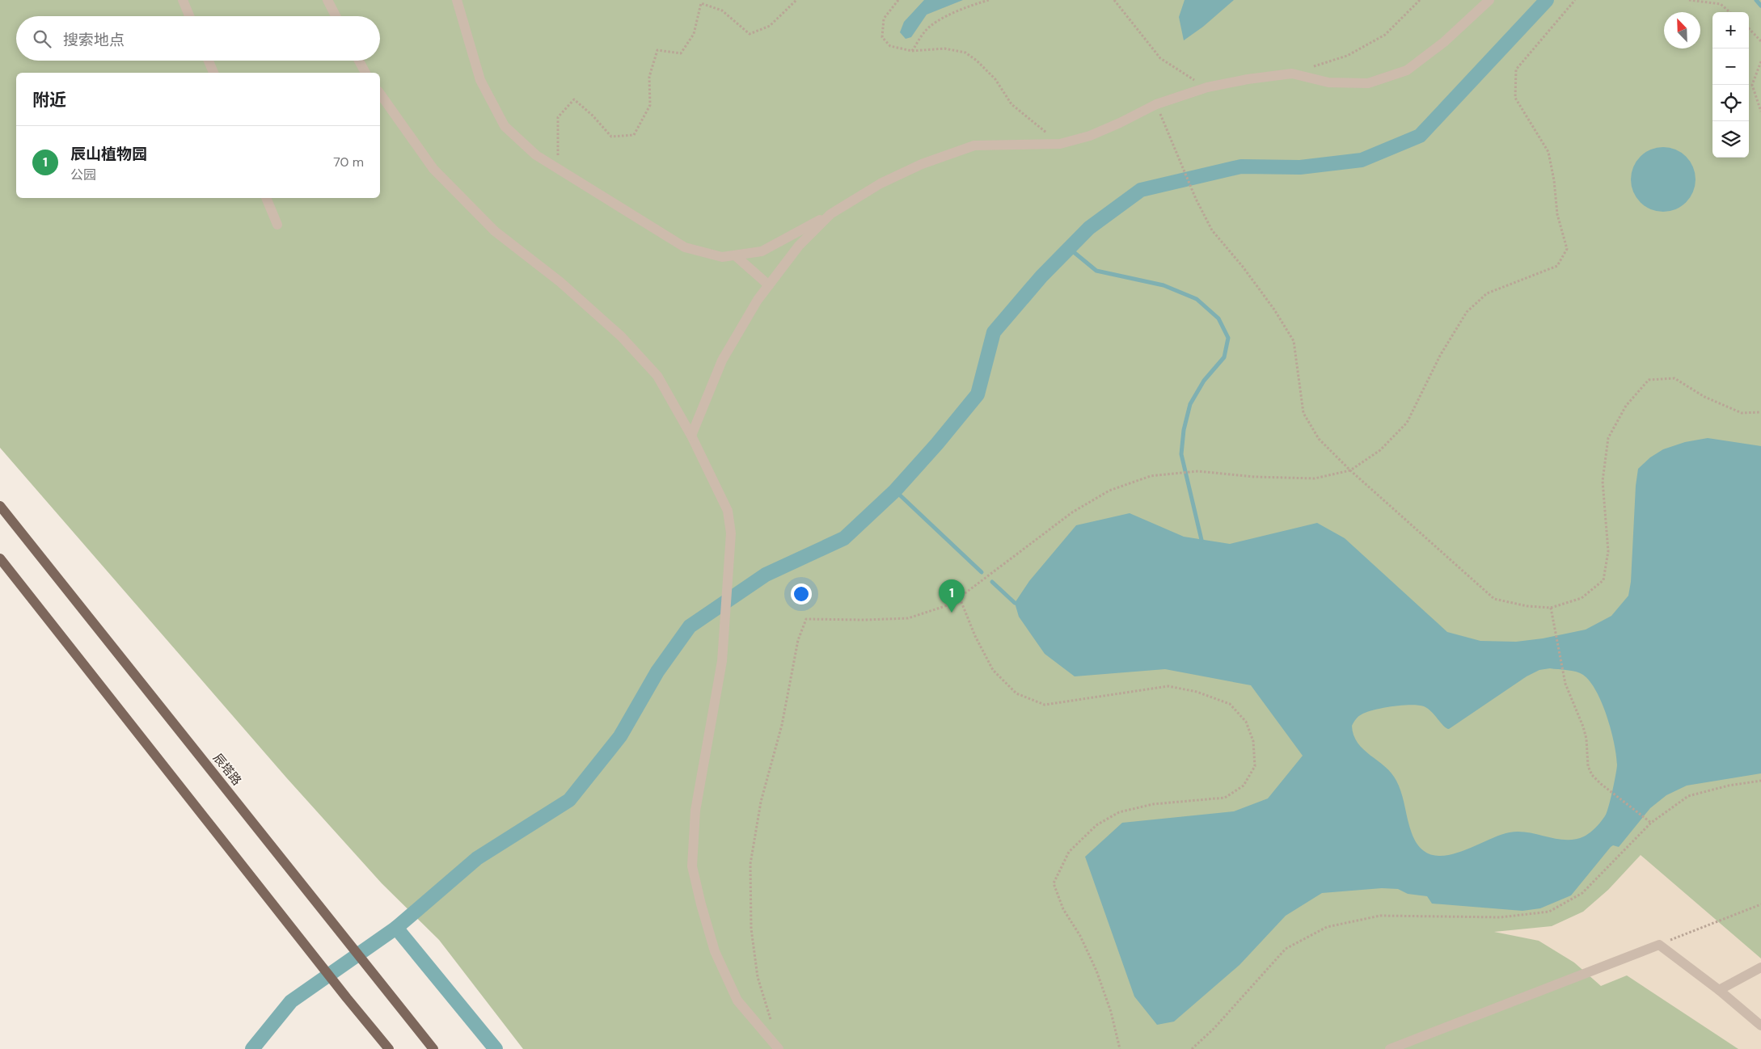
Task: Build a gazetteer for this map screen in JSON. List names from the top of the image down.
{
  "streets": {
    "main road": ["辰塔路"]
  },
  "north": "top left",
  "page": {
    "map_buttons": ["+", "−"],
    "search": "搜索地点",
    "heading": "附近",
    "list": [
      {
        "mark": "1",
        "name": "辰山植物园",
        "note": "公园",
        "value": "70 m"
      }
    ],
    "pins": "1"
  }
}
